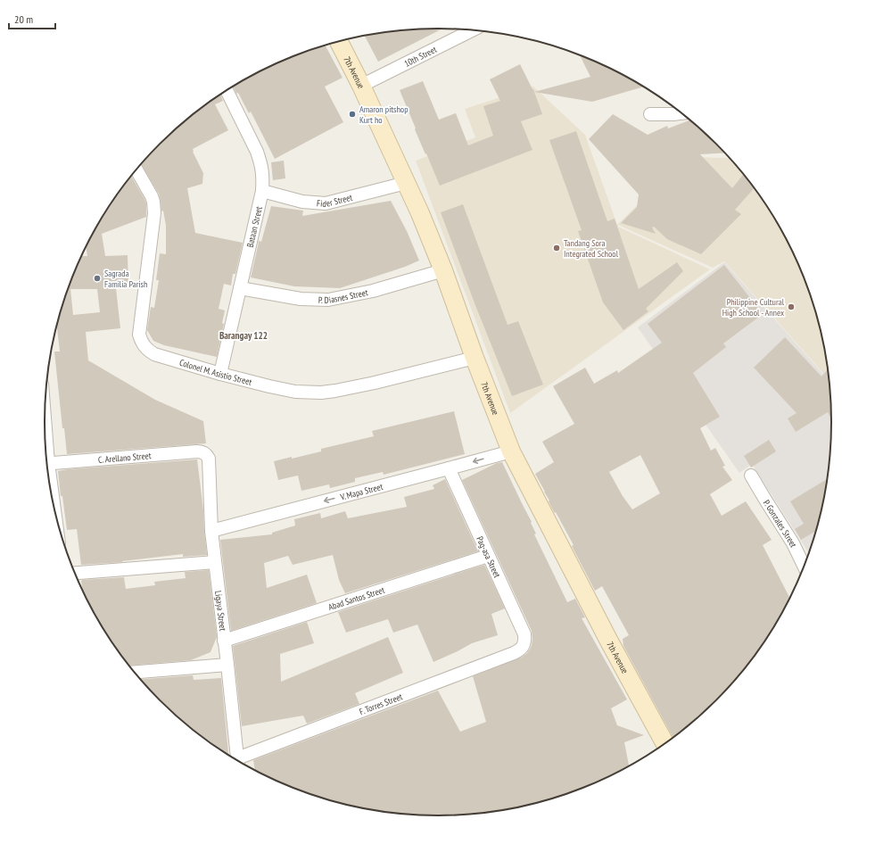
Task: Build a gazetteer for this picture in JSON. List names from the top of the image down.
{
  "streets": {
    "main road": ["7th Avenue"],
    "street": [
      "10th Street",
      "Fider Street",
      "Bataan Street",
      "P. Diasnes Street",
      "Colonel M. Asistio Street",
      "C. Arellano Street",
      "V. Mapa Street",
      "P. Gonzales Street",
      "Pag-asa Street",
      "Abad Santos Street",
      "Ligaya Street",
      "F. Torres Street"
    ]
  },
  "crossings": [
    ["10th Street", "7th Avenue"],
    ["7th Avenue", "Fider Street"],
    ["7th Avenue", "P. Diasnes Street"],
    ["7th Avenue", "Colonel M. Asistio Street"],
    ["7th Avenue", "V. Mapa Street"],
    ["Fider Street", "Bataan Street"],
    ["Bataan Street", "P. Diasnes Street"],
    ["Bataan Street", "Colonel M. Asistio Street"],
    ["C. Arellano Street", "Ligaya Street"],
    ["V. Mapa Street", "Pag-asa Street"],
    ["V. Mapa Street", "Ligaya Street"],
    ["Pag-asa Street", "Abad Santos Street"],
    ["Pag-asa Street", "F. Torres Street"],
    ["Abad Santos Street", "Ligaya Street"]
  ],
  "one_way": ["V. Mapa Street"],
  "districts": ["Barangay 122"],
  "places": [
    "Amaron pitshop Kurt ho",
    "Tandang Sora Integrated School",
    "Sagrada Familia Parish",
    "Philippine Cultural High School - Annex"
  ],
  "scale_bar": "20 m"
}
